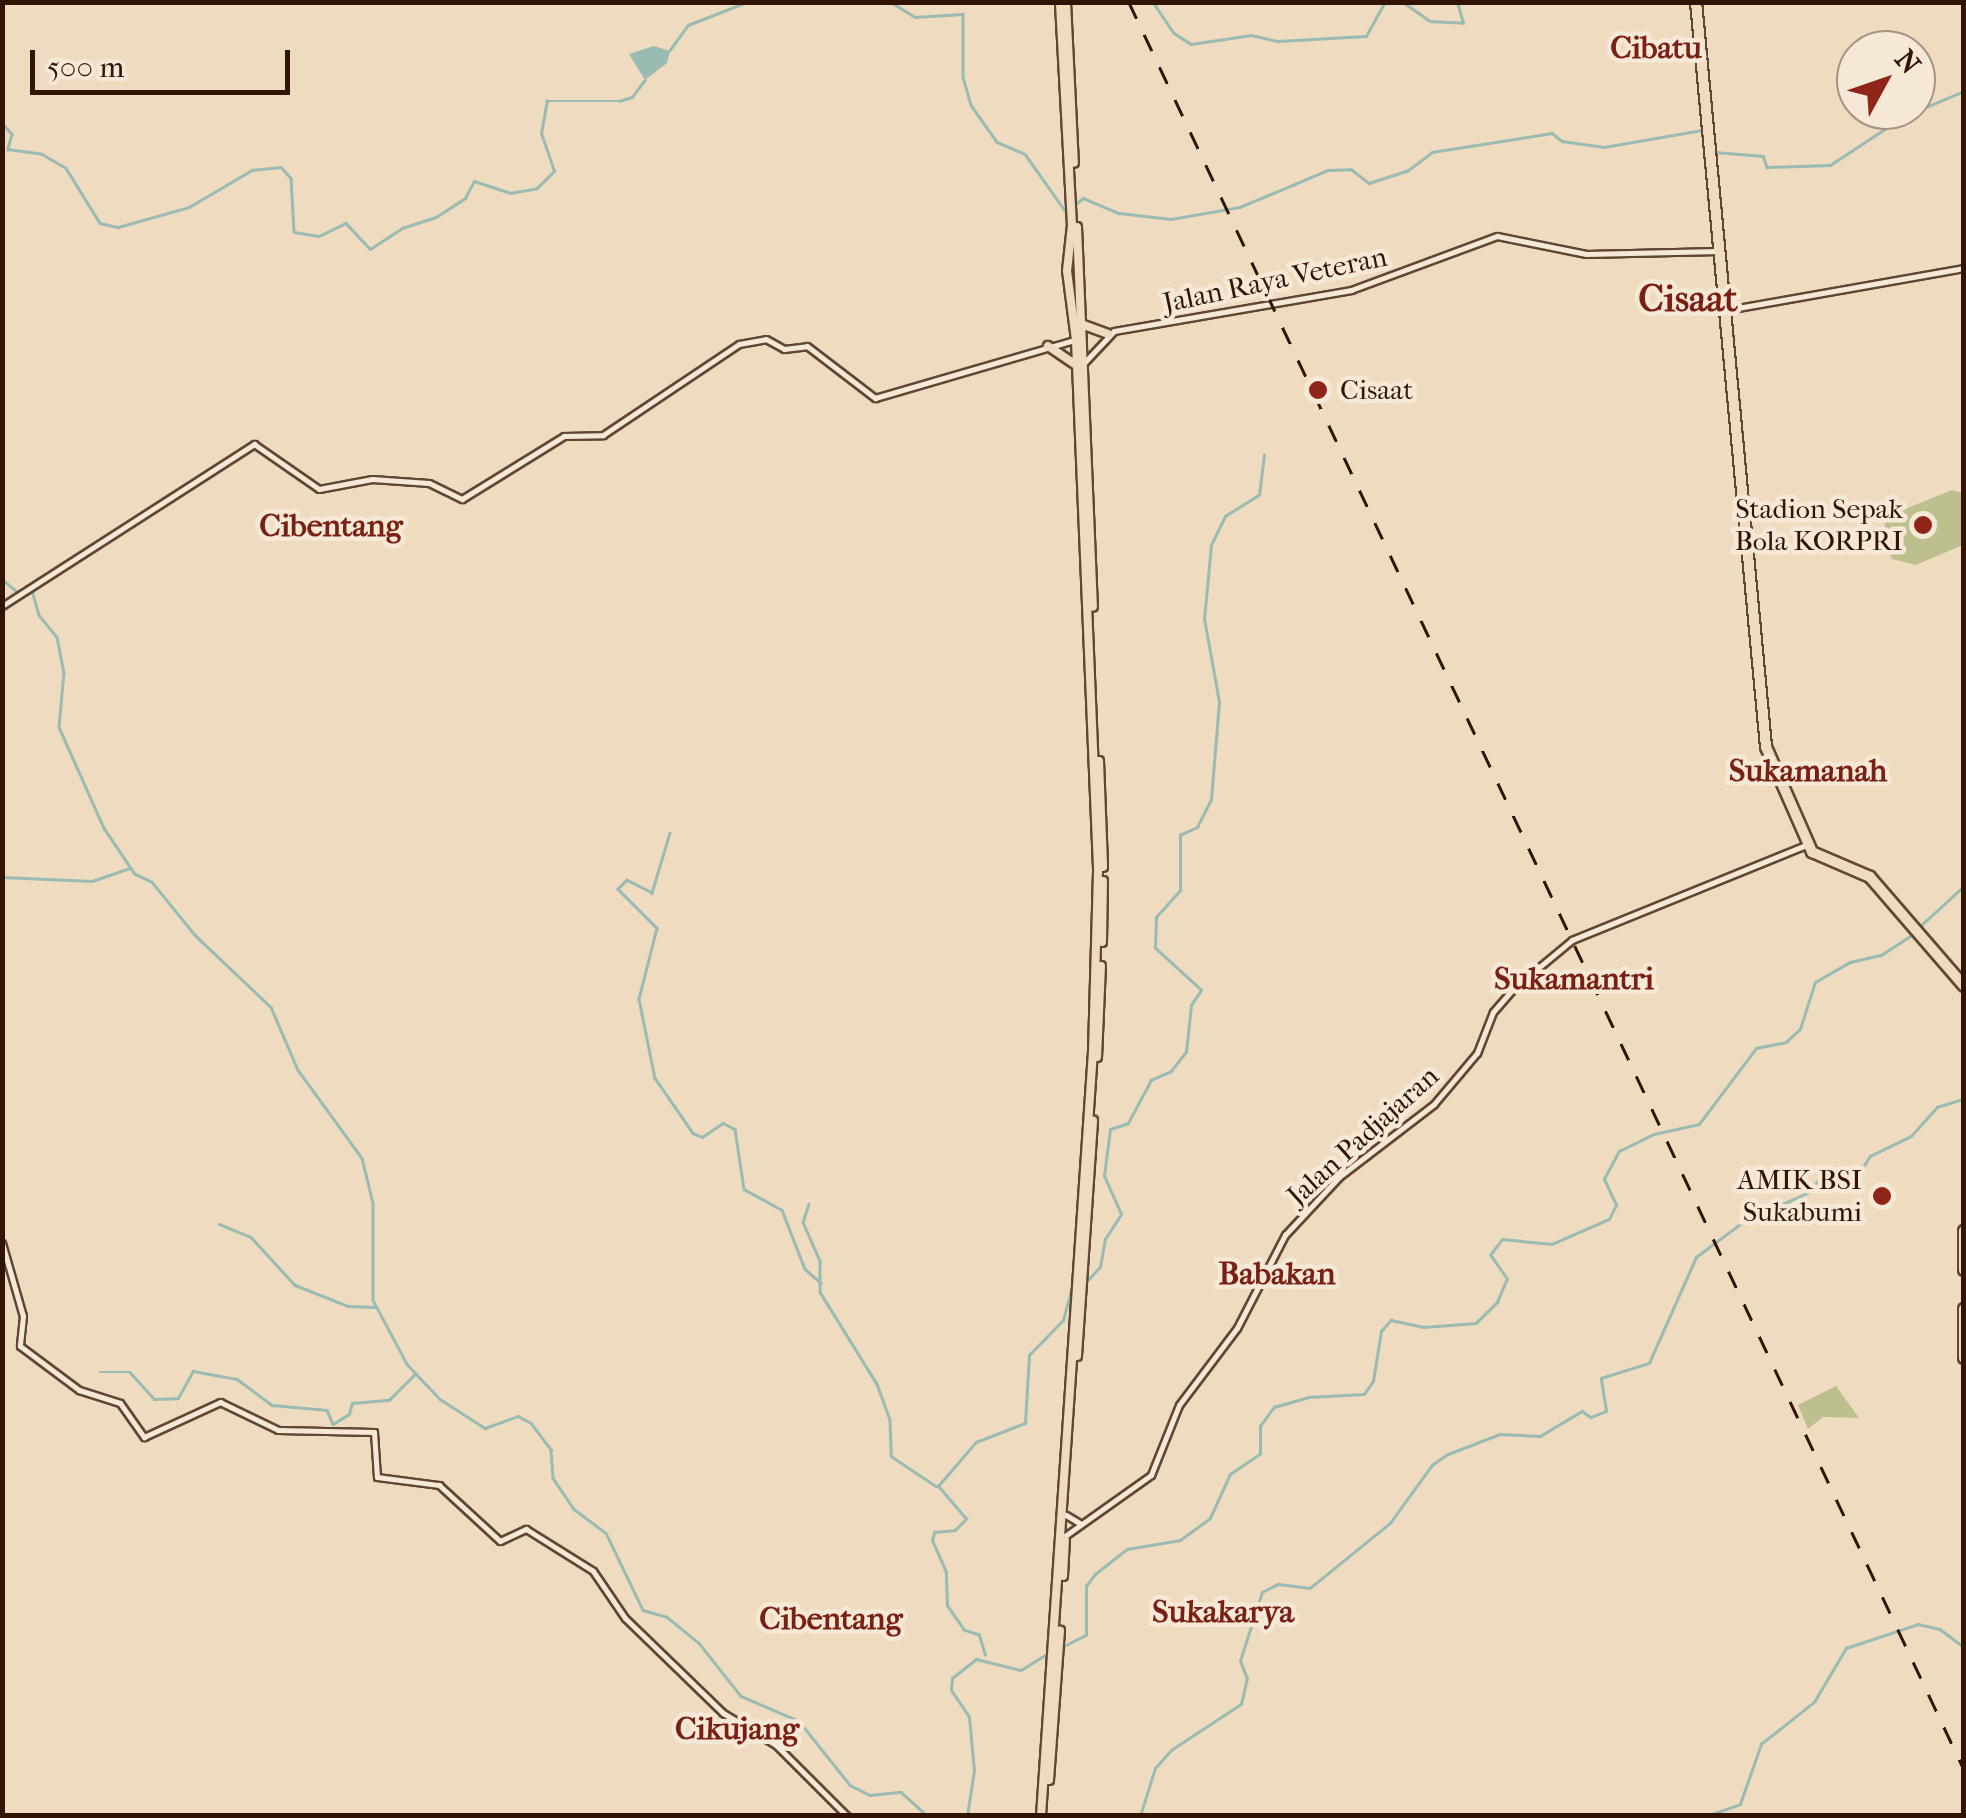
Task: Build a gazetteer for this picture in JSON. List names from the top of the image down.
{
  "streets": {
    "street": ["Jalan Raya Veteran", "Jalan Padjajaran"]
  },
  "districts": [
    "Cibatu",
    "Cisaat",
    "Cibentang",
    "Sukamanah",
    "Sukamantri",
    "Babakan",
    "Sukakarya",
    "Cibentang",
    "Cikujang"
  ],
  "places": ["Cisaat", "Stadion Sepak Bola KORPRI", "AMIK BSI Sukabumi"],
  "scale_bar": "500 m",
  "north": "top right"
}
